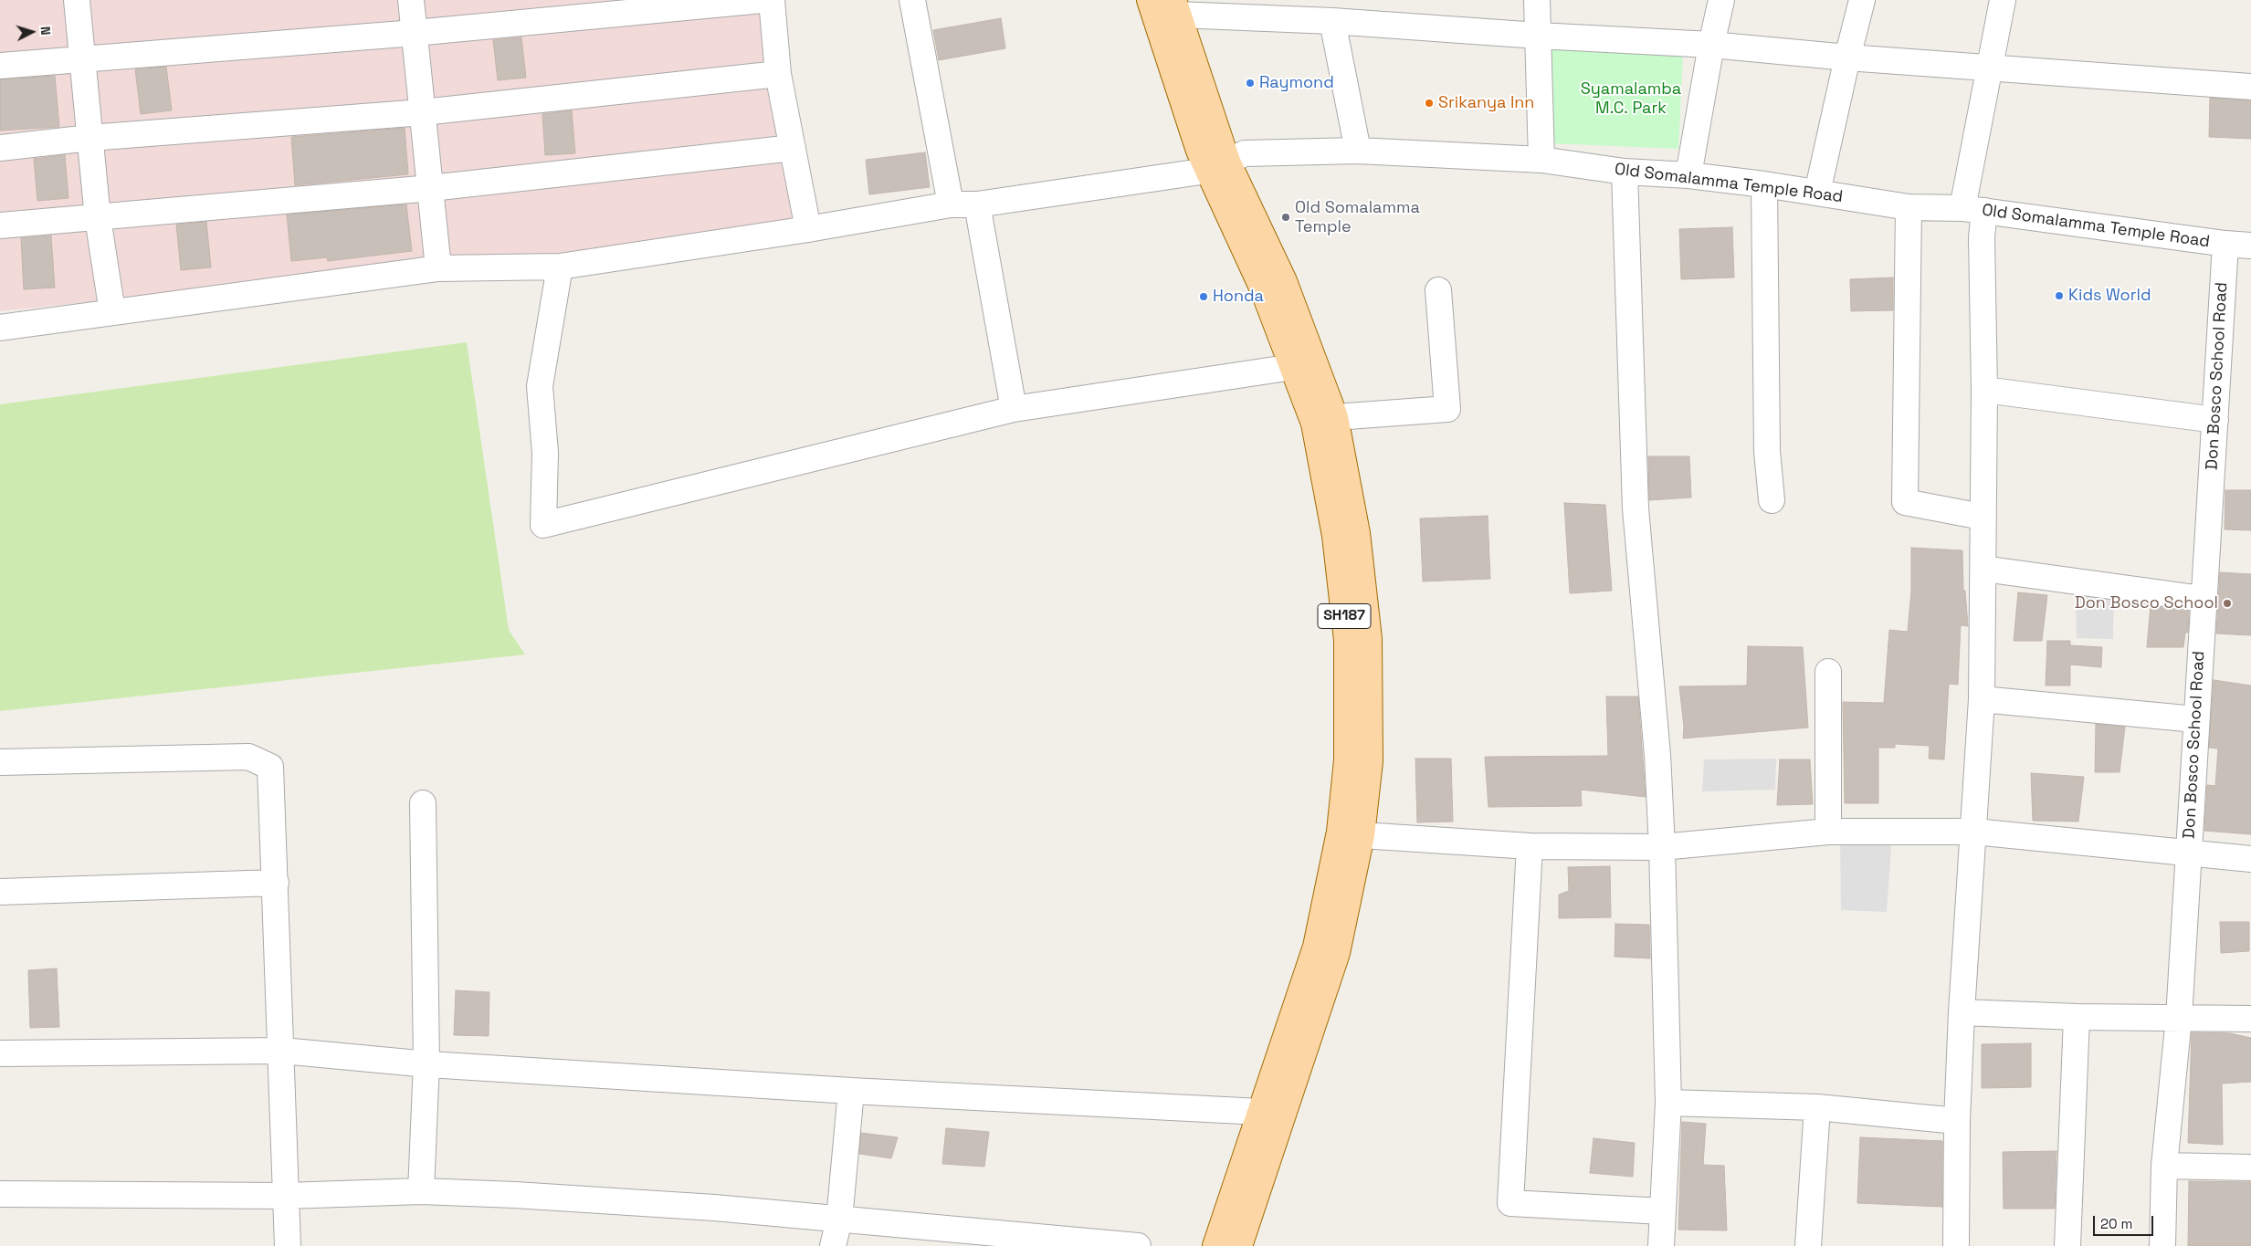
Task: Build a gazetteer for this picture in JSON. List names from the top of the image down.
{
  "streets": {
    "main road": ["SH187"],
    "street": ["Old Somalamma Temple Road", "Don Bosco School Road"]
  },
  "crossings": [
    ["Old Somalamma Temple Road", "Don Bosco School Road"],
    ["Old Somalamma Temple Road", "SH187"]
  ],
  "parks": ["Syamalamba M.C. Park"],
  "places": [
    "Raymond",
    "Srikanya Inn",
    "Old Somalamma Temple",
    "Kids World",
    "Honda",
    "Don Bosco School"
  ],
  "scale_bar": "20 m",
  "north": "right"
}
